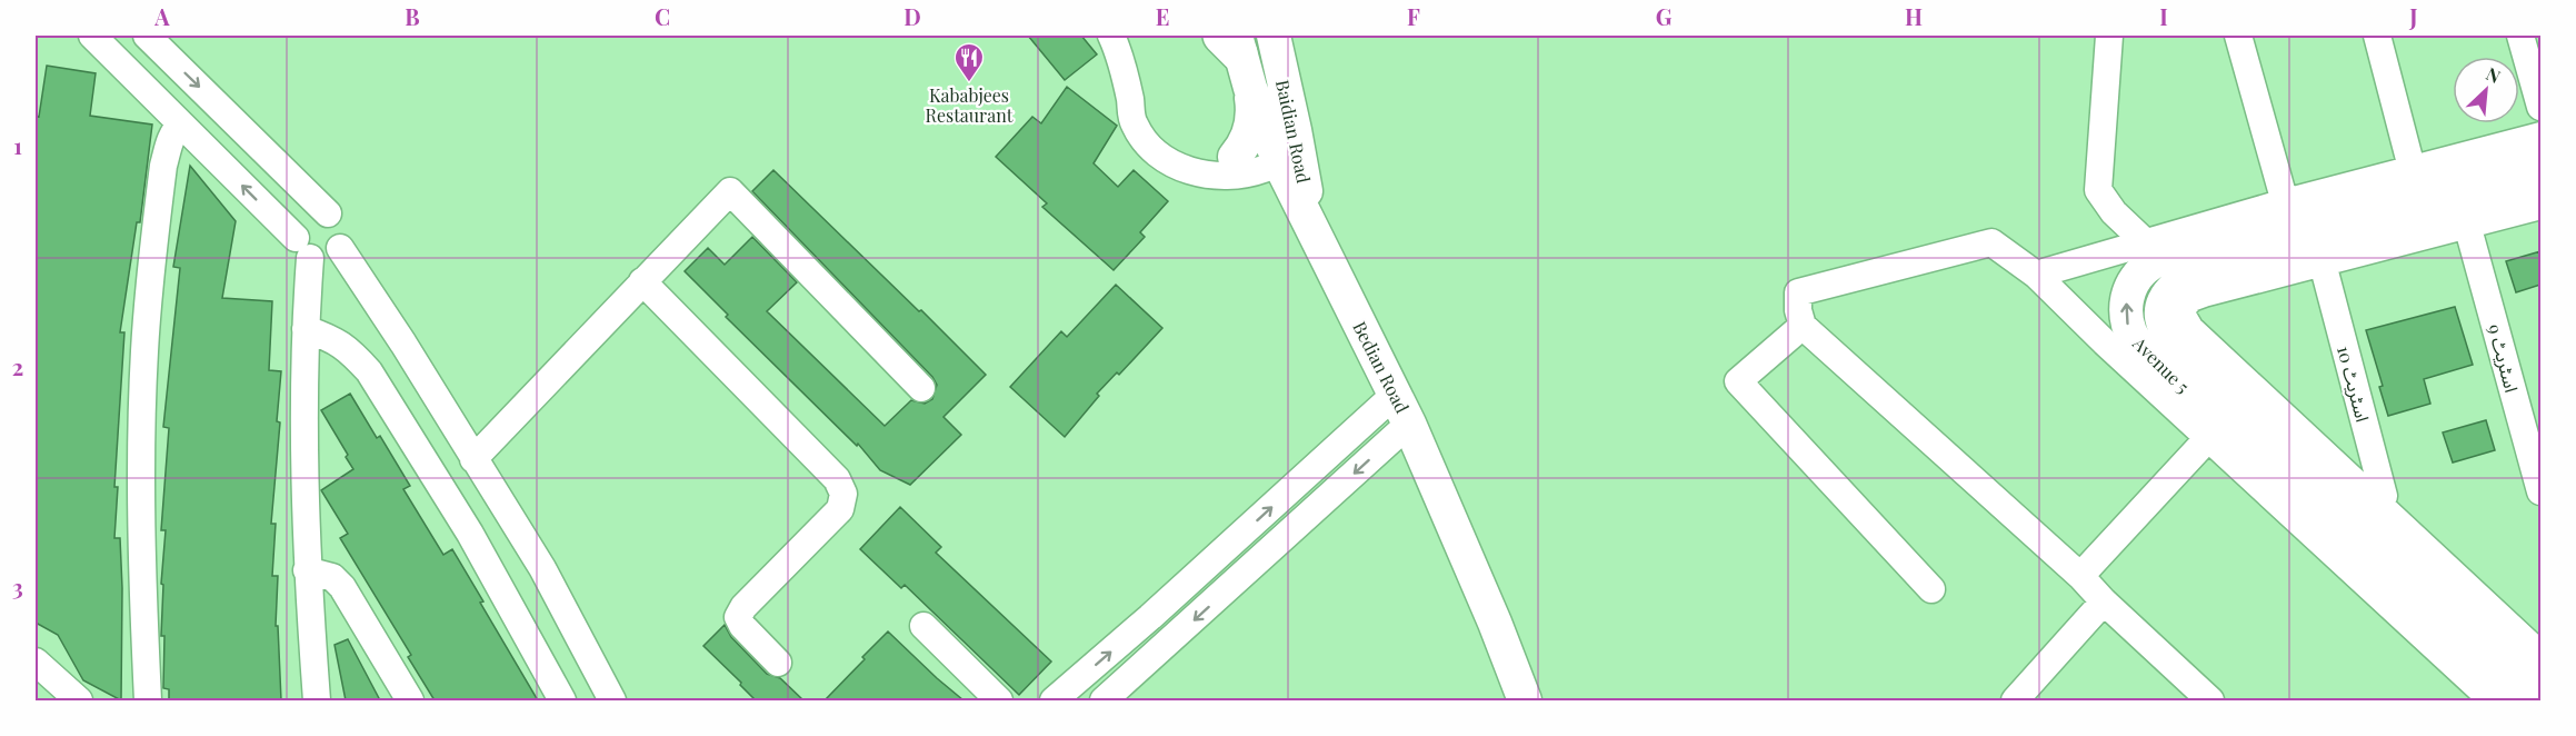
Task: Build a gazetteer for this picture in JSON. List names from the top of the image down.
{
  "streets": {
    "main road": ["Baidian Road", "Avenue 5", "Bedian Road"],
    "street": ["اسٹریٹ 9", "اسٹریٹ 10"]
  },
  "crossings": [
    ["Baidian Road", "Bedian Road"]
  ],
  "places": {
    "restaurant": ["Kababjees Restaurant"]
  },
  "north": "top right",
  "grid": {
    "columns": [
      "A",
      "B",
      "C",
      "D",
      "E",
      "F",
      "G",
      "H",
      "I",
      "J"
    ],
    "rows": ["1", "2", "3"]
  }
}
